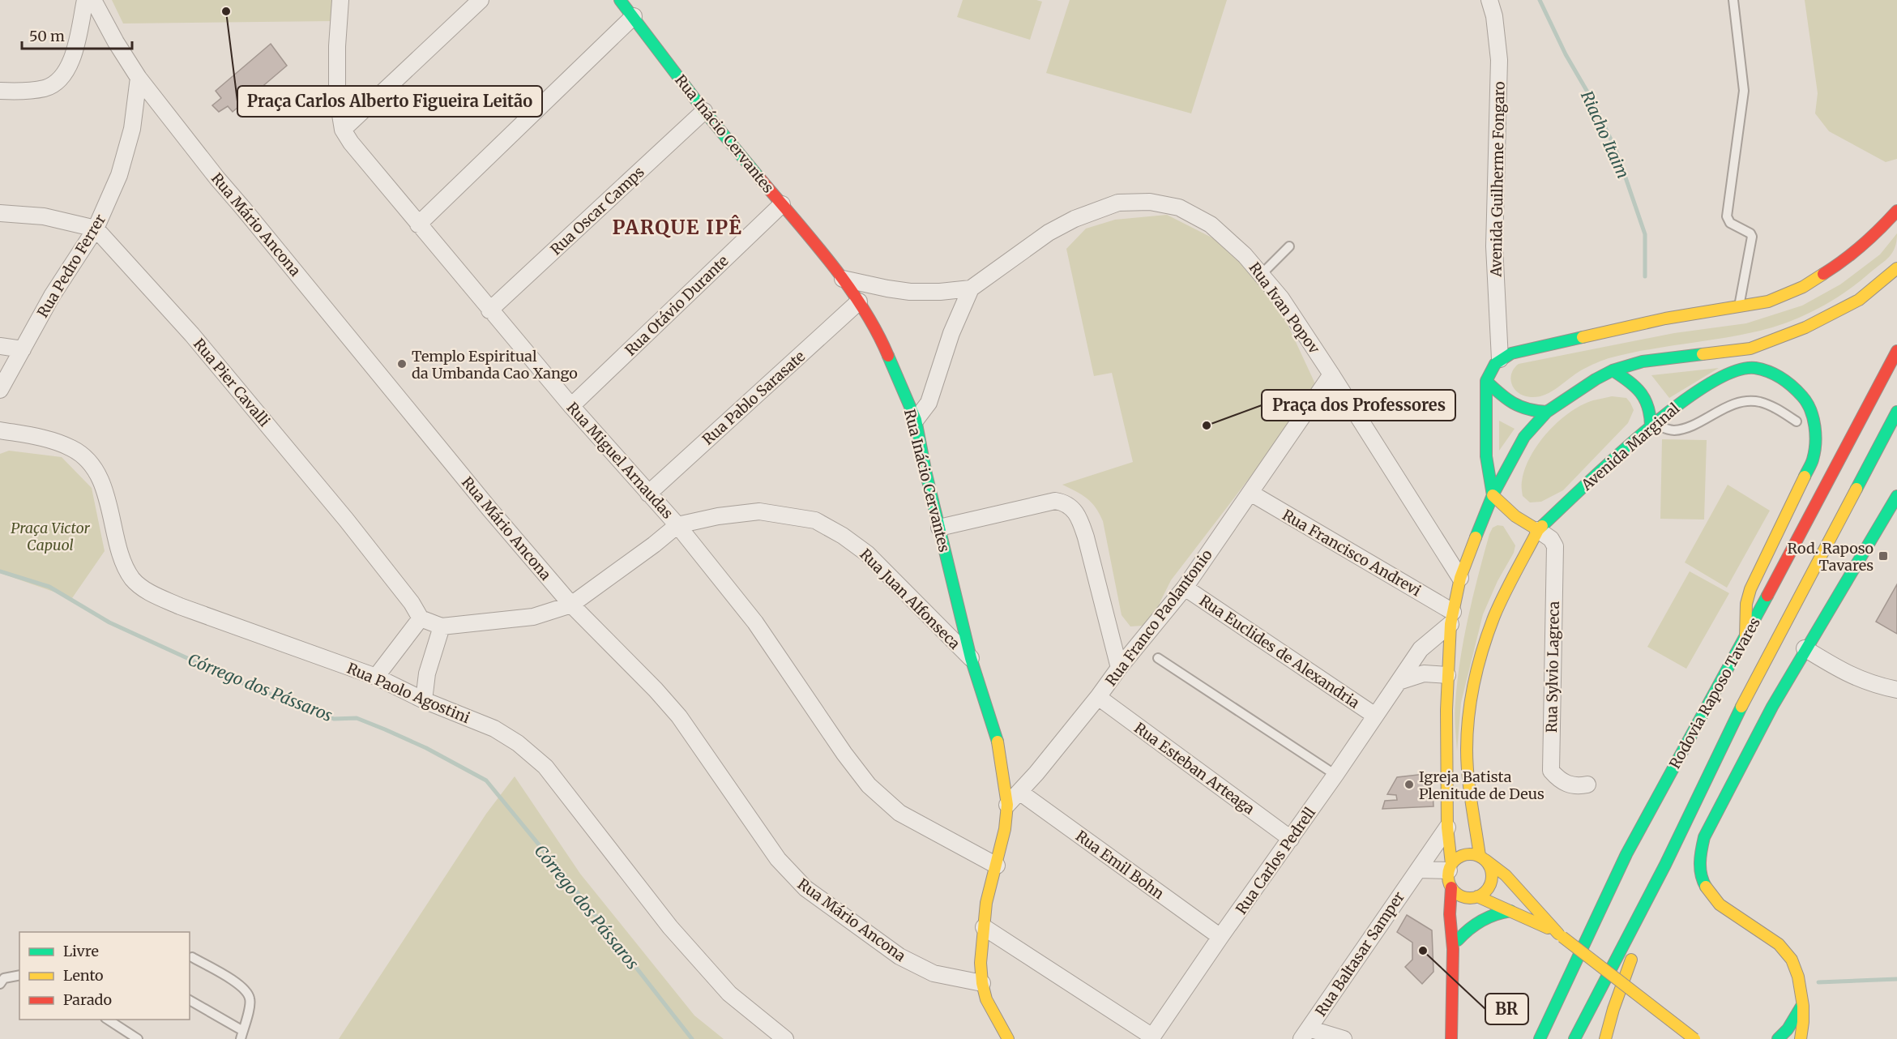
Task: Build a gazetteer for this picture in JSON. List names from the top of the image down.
{
  "streets": {
    "main road": ["Rua Inácio Cervantes", "Avenida Marginal", "Rodovia Raposo Tavares"],
    "street": [
      "Avenida Guilherme Fongaro",
      "Rua Oscar Camps",
      "Rua Mário Ancona",
      "Rua Pedro Ferrer",
      "Rua Otávio Durante",
      "Rua Ivan Popov",
      "Rua Pier Cavalli",
      "Rua Pablo Sarasate",
      "Rua Miguel Arnaudas",
      "Rua Francisco Andrevi",
      "Rua Juan Alfonseca",
      "Rua Franco Paolantonio",
      "Rua Euclides de Alexandria",
      "Rua Sylvio Lagreca",
      "Rua Paolo Agostini",
      "Rua Esteban Arteaga",
      "Rua Carlos Pedrell",
      "Rua Emil Bohn",
      "Rua Baltasar Samper"
    ]
  },
  "crossings": [
    ["Rua Inácio Cervantes", "Rua Oscar Camps"],
    ["Rua Inácio Cervantes", "Rua Mário Ancona"],
    ["Rua Inácio Cervantes", "Rua Otávio Durante"],
    ["Rua Inácio Cervantes", "Rua Ivan Popov"],
    ["Rua Inácio Cervantes", "Rua Pablo Sarasate"],
    ["Rua Inácio Cervantes", "Rua Miguel Arnaudas"],
    ["Rua Inácio Cervantes", "Rua Juan Alfonseca"],
    ["Rua Inácio Cervantes", "Rua Franco Paolantonio"],
    ["Rua Oscar Camps", "Rua Miguel Arnaudas"],
    ["Rua Mário Ancona", "Rua Pedro Ferrer"],
    ["Rua Mário Ancona", "Rua Juan Alfonseca"],
    ["Rua Pedro Ferrer", "Rua Pier Cavalli"],
    ["Rua Otávio Durante", "Rua Miguel Arnaudas"],
    ["Rua Ivan Popov", "Rua Franco Paolantonio"],
    ["Rua Pier Cavalli", "Rua Juan Alfonseca"],
    ["Rua Pablo Sarasate", "Rua Miguel Arnaudas"],
    ["Avenida Marginal", "Rua Sylvio Lagreca"],
    ["Avenida Marginal", "Rodovia Raposo Tavares"],
    ["Rua Miguel Arnaudas", "Rua Juan Alfonseca"],
    ["Rua Francisco Andrevi", "Rua Franco Paolantonio"],
    ["Rua Francisco Andrevi", "Rua Carlos Pedrell"],
    ["Rua Franco Paolantonio", "Rua Euclides de Alexandria"],
    ["Rua Franco Paolantonio", "Rua Esteban Arteaga"],
    ["Rua Franco Paolantonio", "Rua Emil Bohn"],
    ["Rua Euclides de Alexandria", "Rua Carlos Pedrell"],
    ["Rua Esteban Arteaga", "Rua Carlos Pedrell"],
    ["Rua Carlos Pedrell", "Rua Emil Bohn"]
  ],
  "districts": ["PARQUE IPÊ"],
  "water": ["Riacho Itaim", "Córrego dos Pássaros"],
  "parks": ["Praça Victor Capuol"],
  "places": {
    "other": [
      "Praça Carlos Alberto Figueira Leitão",
      "Templo Espiritual da Umbanda Cao Xango",
      "Praça dos Professores",
      "Igreja Batista Plenitude de Deus",
      "BR"
    ],
    "transit": ["Rod. Raposo Tavares"]
  },
  "legend": ["Livre", "Lento", "Parado"],
  "scale_bar": "50 m"
}
